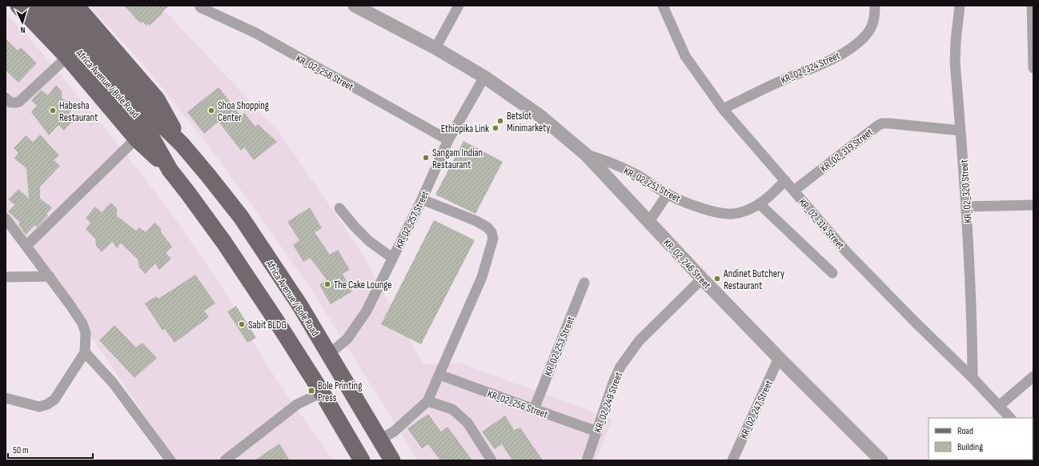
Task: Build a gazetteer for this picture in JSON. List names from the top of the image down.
{
  "streets": {
    "main road": ["Africa Avenue / Bole Road"],
    "street": [
      "KR_02_324 Street",
      "KR_02_258 Street",
      "KR_02_319 Street",
      "KR_02_251 Street",
      "KR_02_320 Street",
      "KR_02_257 Street",
      "KR_02_314 Street",
      "KR_02_246 Street",
      "KR_02_253 Street",
      "KR_02_249 Street",
      "KR_02_256 Street",
      "KR_02_247 Street"
    ]
  },
  "crossings": [
    ["KR_02_324 Street", "KR_02_314 Street"],
    ["KR_02_258 Street", "KR_02_257 Street"],
    ["Africa Avenue / Bole Road", "KR_02_257 Street"],
    ["KR_02_319 Street", "KR_02_320 Street"],
    ["KR_02_319 Street", "KR_02_314 Street"],
    ["KR_02_251 Street", "KR_02_314 Street"],
    ["KR_02_251 Street", "KR_02_246 Street"],
    ["KR_02_320 Street", "KR_02_314 Street"],
    ["KR_02_257 Street", "KR_02_246 Street"],
    ["KR_02_246 Street", "KR_02_249 Street"],
    ["KR_02_246 Street", "KR_02_247 Street"],
    ["KR_02_253 Street", "KR_02_256 Street"],
    ["KR_02_249 Street", "KR_02_256 Street"]
  ],
  "places": {
    "other": [
      "Habesha Restaurant",
      "Shoa Shopping Center",
      "Betslot Minimarkety",
      "Ethiopika Link",
      "Sangam Indian Restaurant",
      "Andinet Butchery Restaurant",
      "The Cake Lounge",
      "Sabit BLDG"
    ],
    "transit": ["Bole Printing Press"]
  },
  "legend": ["Road", "Building"],
  "scale_bar": "50 m",
  "north": "bottom"
}
